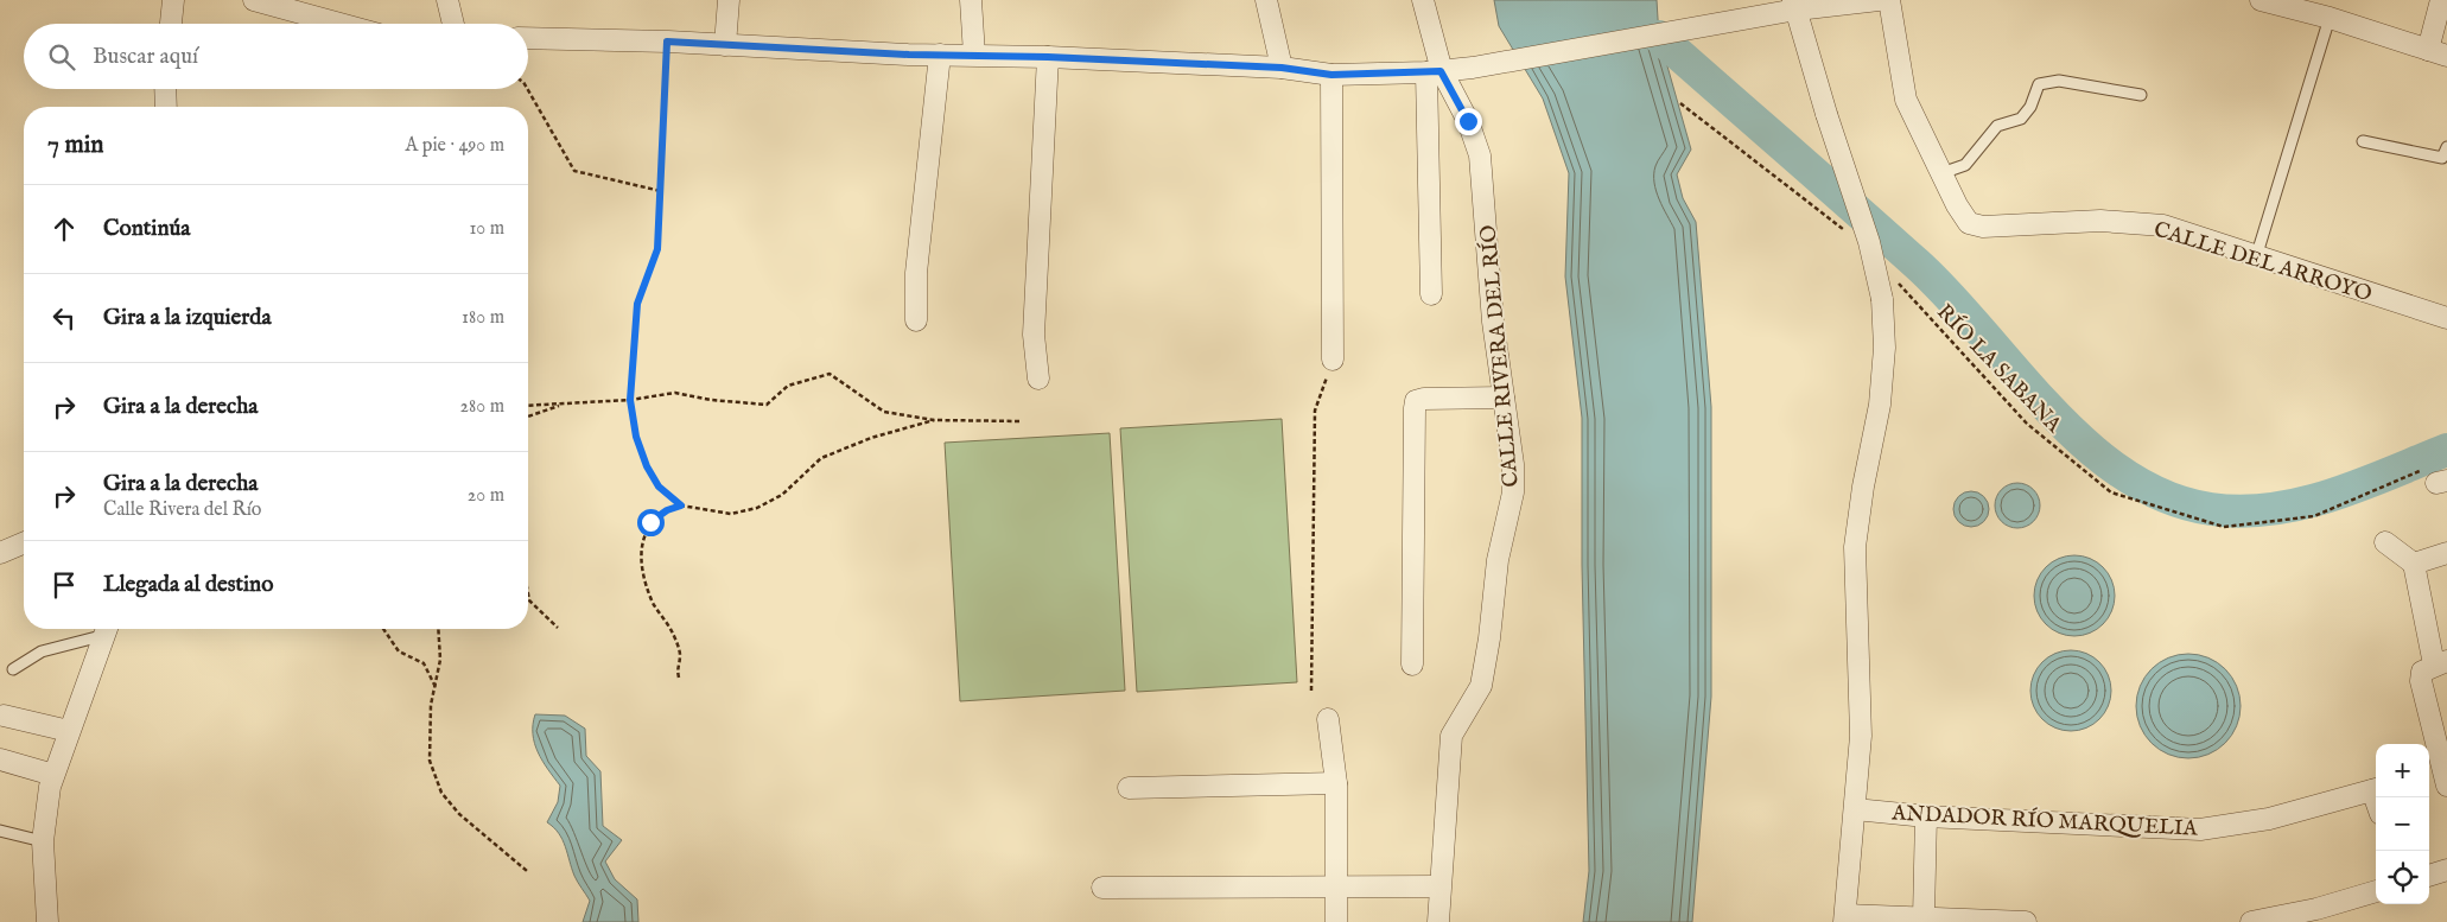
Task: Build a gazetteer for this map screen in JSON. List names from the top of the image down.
{
  "streets": {
    "street": ["CALLE DEL ARROYO", "CALLE RIVERA DEL RÍO", "ANDADOR RÍO MARQUELIA"],
    "path": ["RÍO LA SABANA"]
  },
  "page": {
    "search": "Buscar aquí",
    "heading": ["7 min", "A pie · 490 m"],
    "list": [
      ["Continúa", "10 m"],
      ["Gira a la izquierda", "180 m"],
      ["Gira a la derecha", "280 m"],
      ["Gira a la derecha", "Calle Rivera del Río", "20 m"],
      "Llegada al destino"
    ],
    "map_buttons": ["+", "−"]
  }
}
